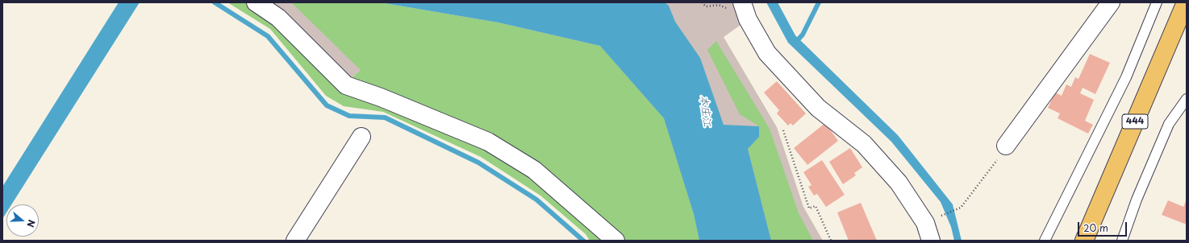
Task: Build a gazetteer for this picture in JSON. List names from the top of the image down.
{
  "streets": {
    "highway": ["444"]
  },
  "water": ["本庄江"],
  "scale_bar": "20 m",
  "north": "right"
}
